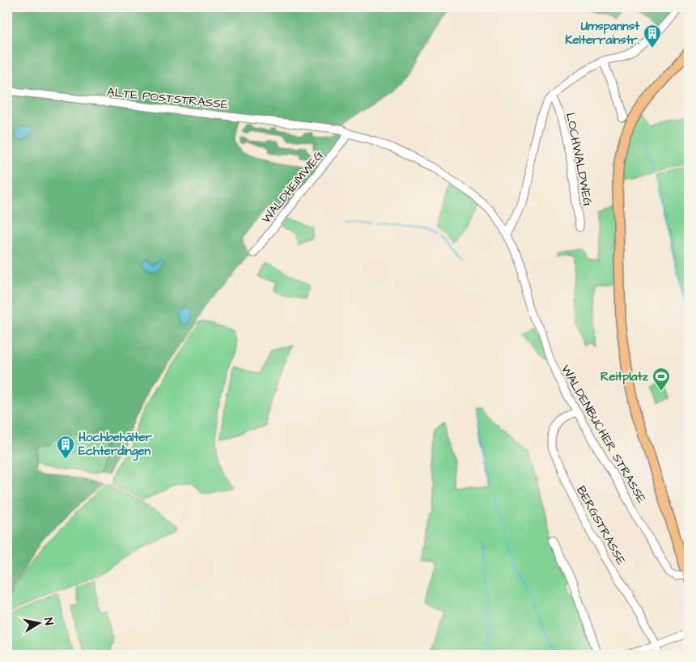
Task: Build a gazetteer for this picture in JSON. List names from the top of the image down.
{
  "streets": {
    "street": [
      "ALTE POSTSTRASSE",
      "LOCHWALDWEG",
      "WALDHEIMWEG",
      "WALDENBUCHER STRASSE",
      "BERGSTRASSE"
    ]
  },
  "crossings": [
    ["ALTE POSTSTRASSE", "WALDENBUCHER STRASSE"],
    ["WALDHEIMWEG", "WALDENBUCHER STRASSE"],
    ["WALDENBUCHER STRASSE", "BERGSTRASSE"]
  ],
  "places": {
    "building": ["Umspannst Kelterrainstr.", "Hochbehälter Echterdingen"],
    "sports": ["Reitplatz"]
  },
  "north": "right"
}
